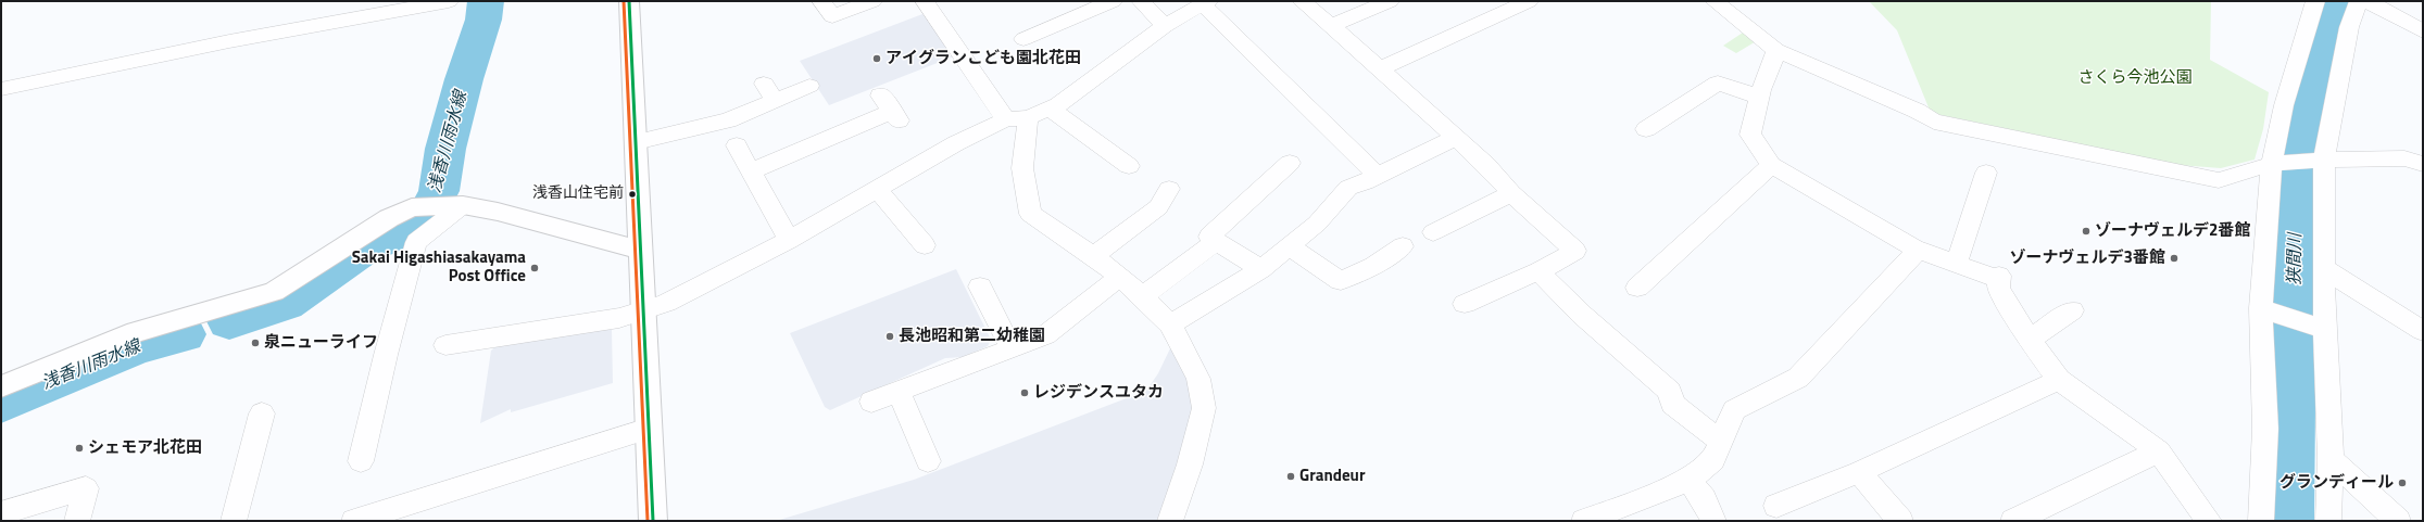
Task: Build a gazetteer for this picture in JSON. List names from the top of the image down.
{
  "water": ["浅香川雨水線", "狭間川"],
  "parks": ["さくら今池公園"],
  "places": [
    "アイグランこども園北花田",
    "浅香山住宅前",
    "ゾーナヴェルデ2番館",
    "ゾーナヴェルデ3番館",
    "Sakai Higashiasakayama Post Office",
    "長池昭和第二幼稚園",
    "泉ニューライフ",
    "レジデンスユタカ",
    "シェモア北花田",
    "Grandeur",
    "グランディール"
  ]
}
